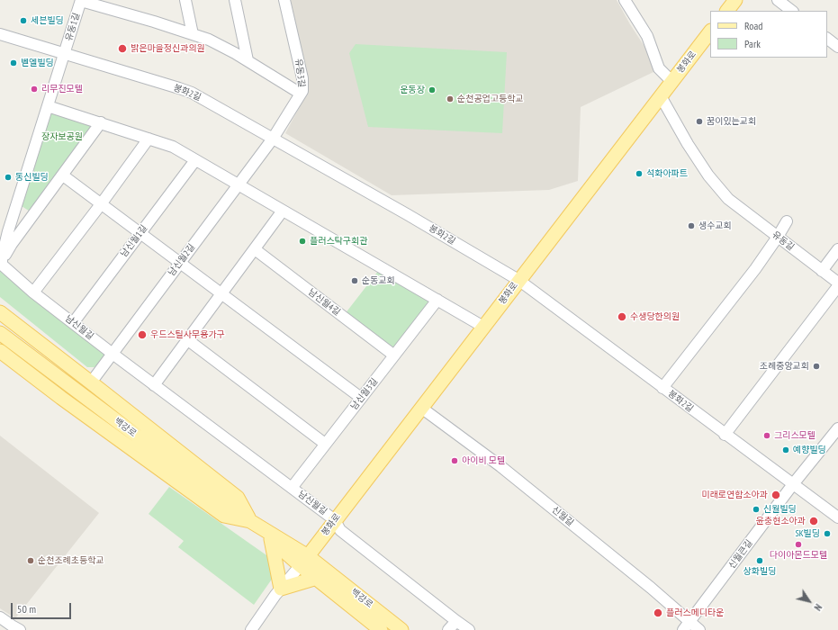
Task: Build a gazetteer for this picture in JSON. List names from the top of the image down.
{
  "streets": {
    "main road": ["봉화로", "백강로"],
    "street": [
      "유동1길",
      "유동3길",
      "봉화2길",
      "남신월1길",
      "유동길",
      "남신월2길",
      "남신월4길",
      "남신월길",
      "남신월3길",
      "신월길",
      "신월큰길"
    ]
  },
  "crossings": [
    ["유동1길", "봉화2길"],
    ["봉화로", "봉화2길"],
    ["봉화로", "유동길"],
    ["봉화로", "남신월길"],
    ["봉화로", "백강로"],
    ["봉화로", "신월길"],
    ["유동3길", "봉화2길"],
    ["유동3길", "남신월2길"],
    ["봉화2길", "남신월2길"],
    ["봉화2길", "신월큰길"],
    ["남신월1길", "남신월길"],
    ["남신월2길", "남신월길"],
    ["남신월4길", "남신월3길"],
    ["남신월길", "남신월3길"],
    ["신월길", "신월큰길"]
  ],
  "parks": ["장자보공원"],
  "places": [
    "세븐빌딩",
    "밝은마을정신과의원",
    "벧엘빌딩",
    "리무진모텔",
    "운동장",
    "순천공업고등학교",
    "꿈이있는교회",
    "석화아파트",
    "동신빌딩",
    "생수교회",
    "플러스탁구회관",
    "순동교회",
    "수생당한의원",
    "우드스틸사무용가구",
    "조례중앙교회",
    "그리스모텔",
    "예향빌딩",
    "아이비 모텔",
    "미래로연합소아과",
    "신월빌딩",
    "윤충현소아과",
    "SK빌딩",
    "다이아몬드모텔",
    "순천조례초등학교",
    "상화빌딩",
    "플러스메디타운"
  ],
  "legend": ["Road", "Park"],
  "scale_bar": "50 m",
  "north": "bottom right"
}
